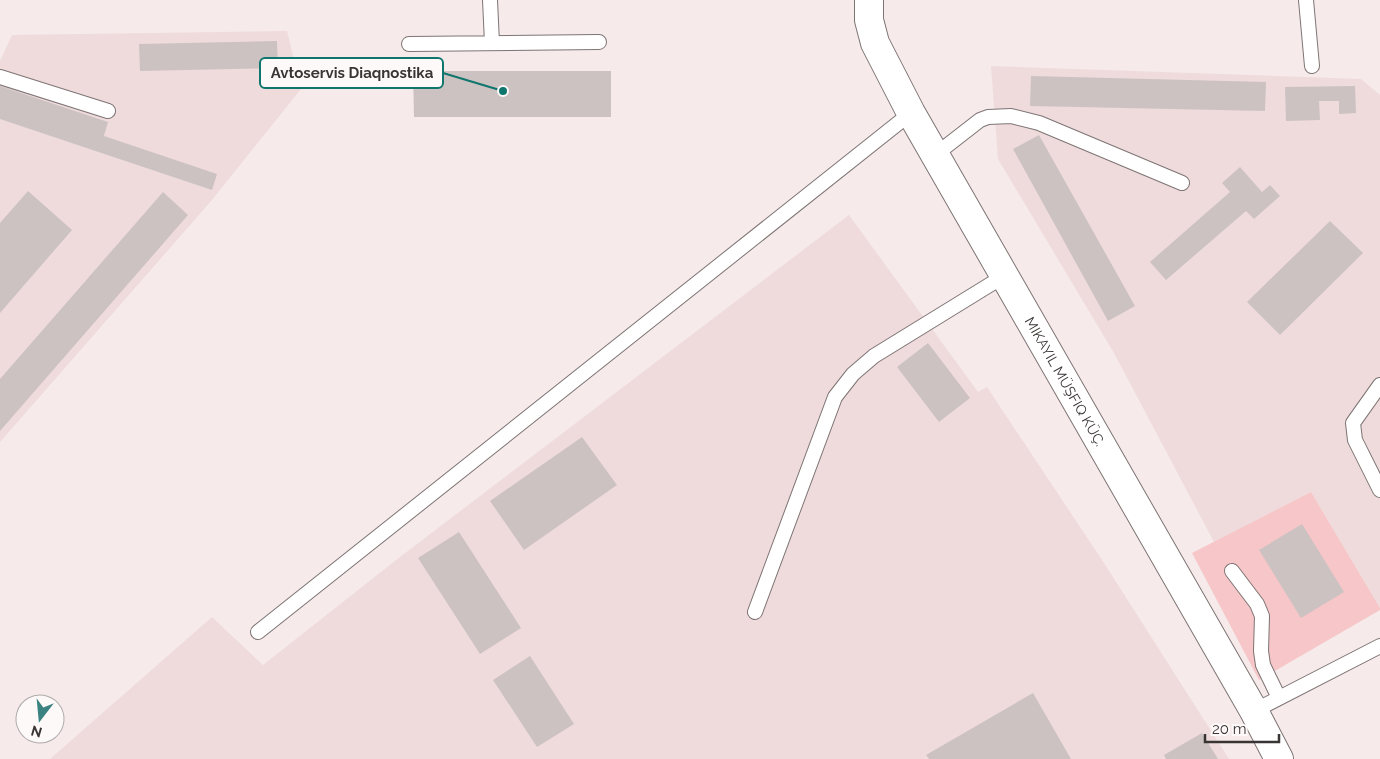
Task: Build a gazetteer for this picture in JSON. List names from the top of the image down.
{
  "places": ["Avtoservis Diaqnostika"],
  "scale_bar": "20 m",
  "north": "bottom"
}
